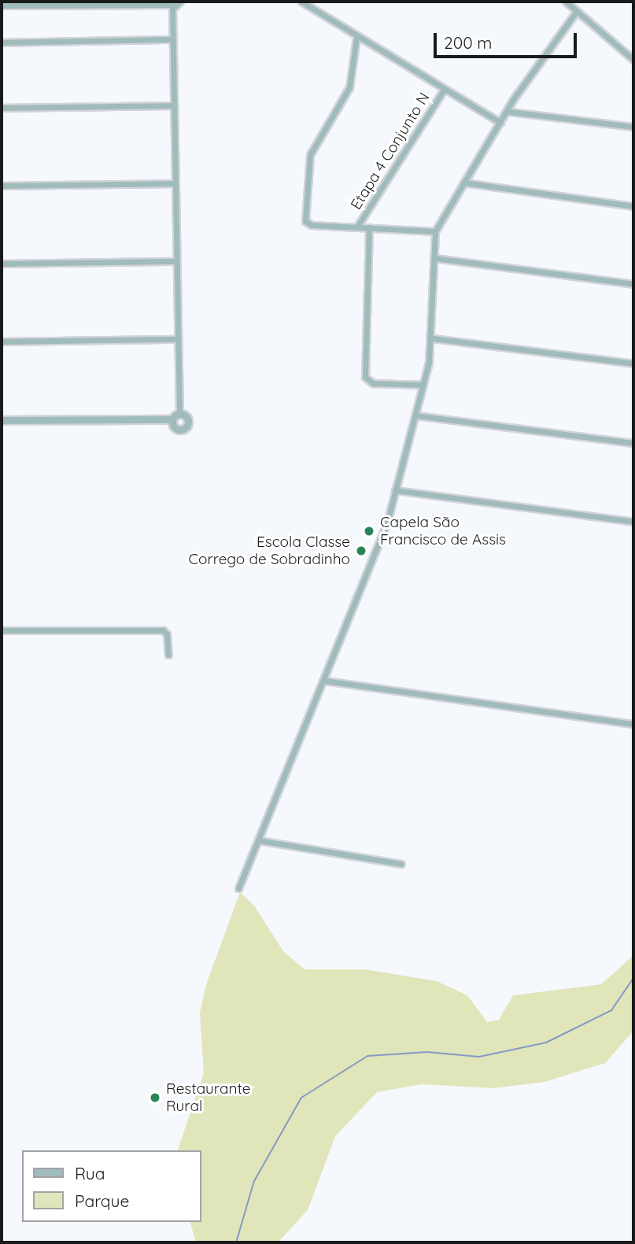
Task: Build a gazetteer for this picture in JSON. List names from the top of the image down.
{
  "streets": {
    "street": ["Etapa 4 Conjunto N"]
  },
  "places": ["Capela São Francisco de Assis", "Escola Classe Corrego de Sobradinho", "Restaurante Rural"],
  "legend": ["Rua", "Parque"],
  "scale_bar": "200 m"
}
